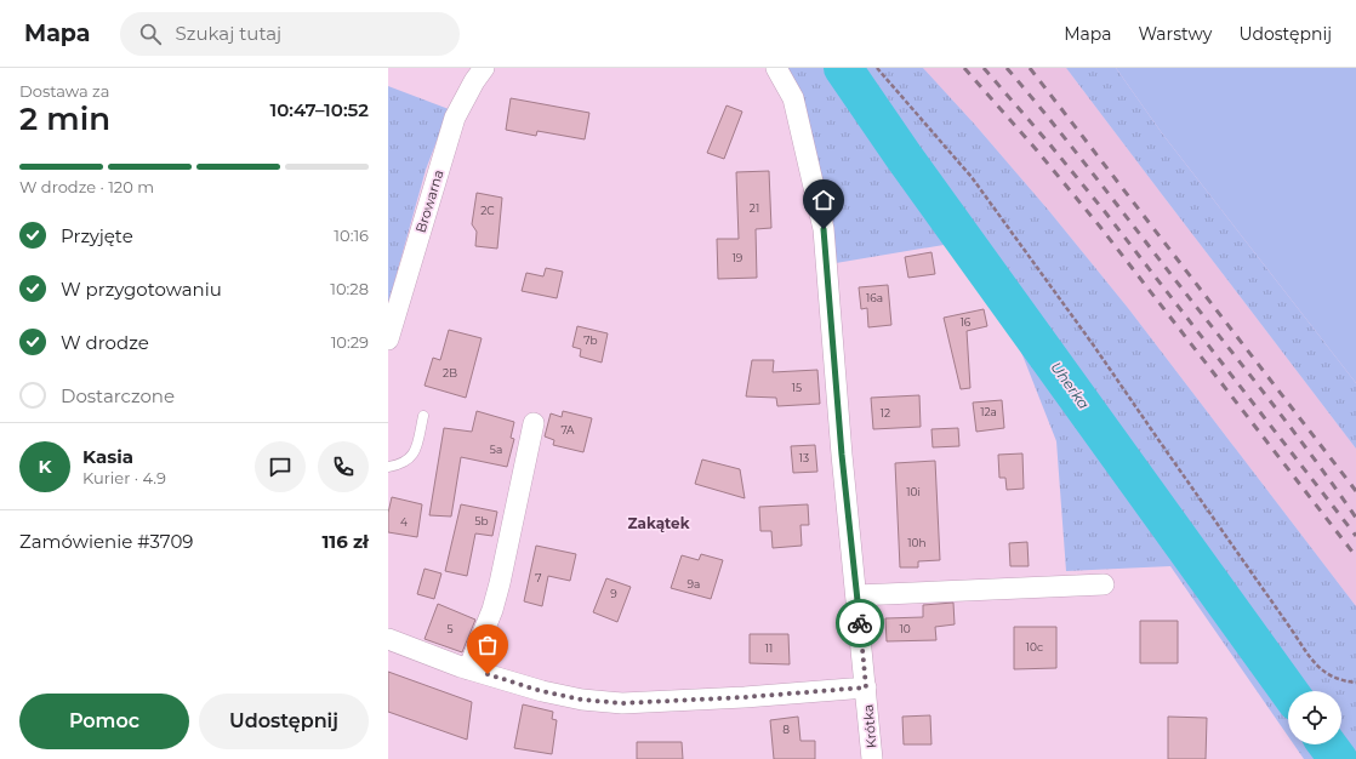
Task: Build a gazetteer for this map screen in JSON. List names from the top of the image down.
{
  "streets": {
    "street": ["Browarna", "Krótka"]
  },
  "districts": ["Zakątek"],
  "water": ["Uherka"],
  "house_numbers": [
    "21",
    "2C",
    "19",
    "16a",
    "16",
    "7b",
    "2B",
    "15",
    "12a",
    "12",
    "7A",
    "5a",
    "13",
    "10i",
    "5b",
    "4",
    "10h",
    "7",
    "9a",
    "9",
    "5",
    "10",
    "10c",
    "11",
    "8"
  ],
  "page": {
    "header": "Mapa",
    "search": "Szukaj tutaj",
    "nav": ["Mapa", "Warstwy", "Udostępnij"],
    "heading": ["2 min", "Dostawa za", "10:47–10:52"],
    "panel": [
      "Kasia",
      "Kurier · 4.9",
      "Zamówienie #3709",
      "116 zł"
    ],
    "bar": "W drodze · 120 m",
    "list": [
      ["Przyjęte", "10:16"],
      ["W przygotowaniu", "10:28"],
      ["W drodze", "10:29"],
      "Dostarczone"
    ],
    "round": "K",
    "buttons": ["Pomoc", "Udostępnij"]
  }
}
